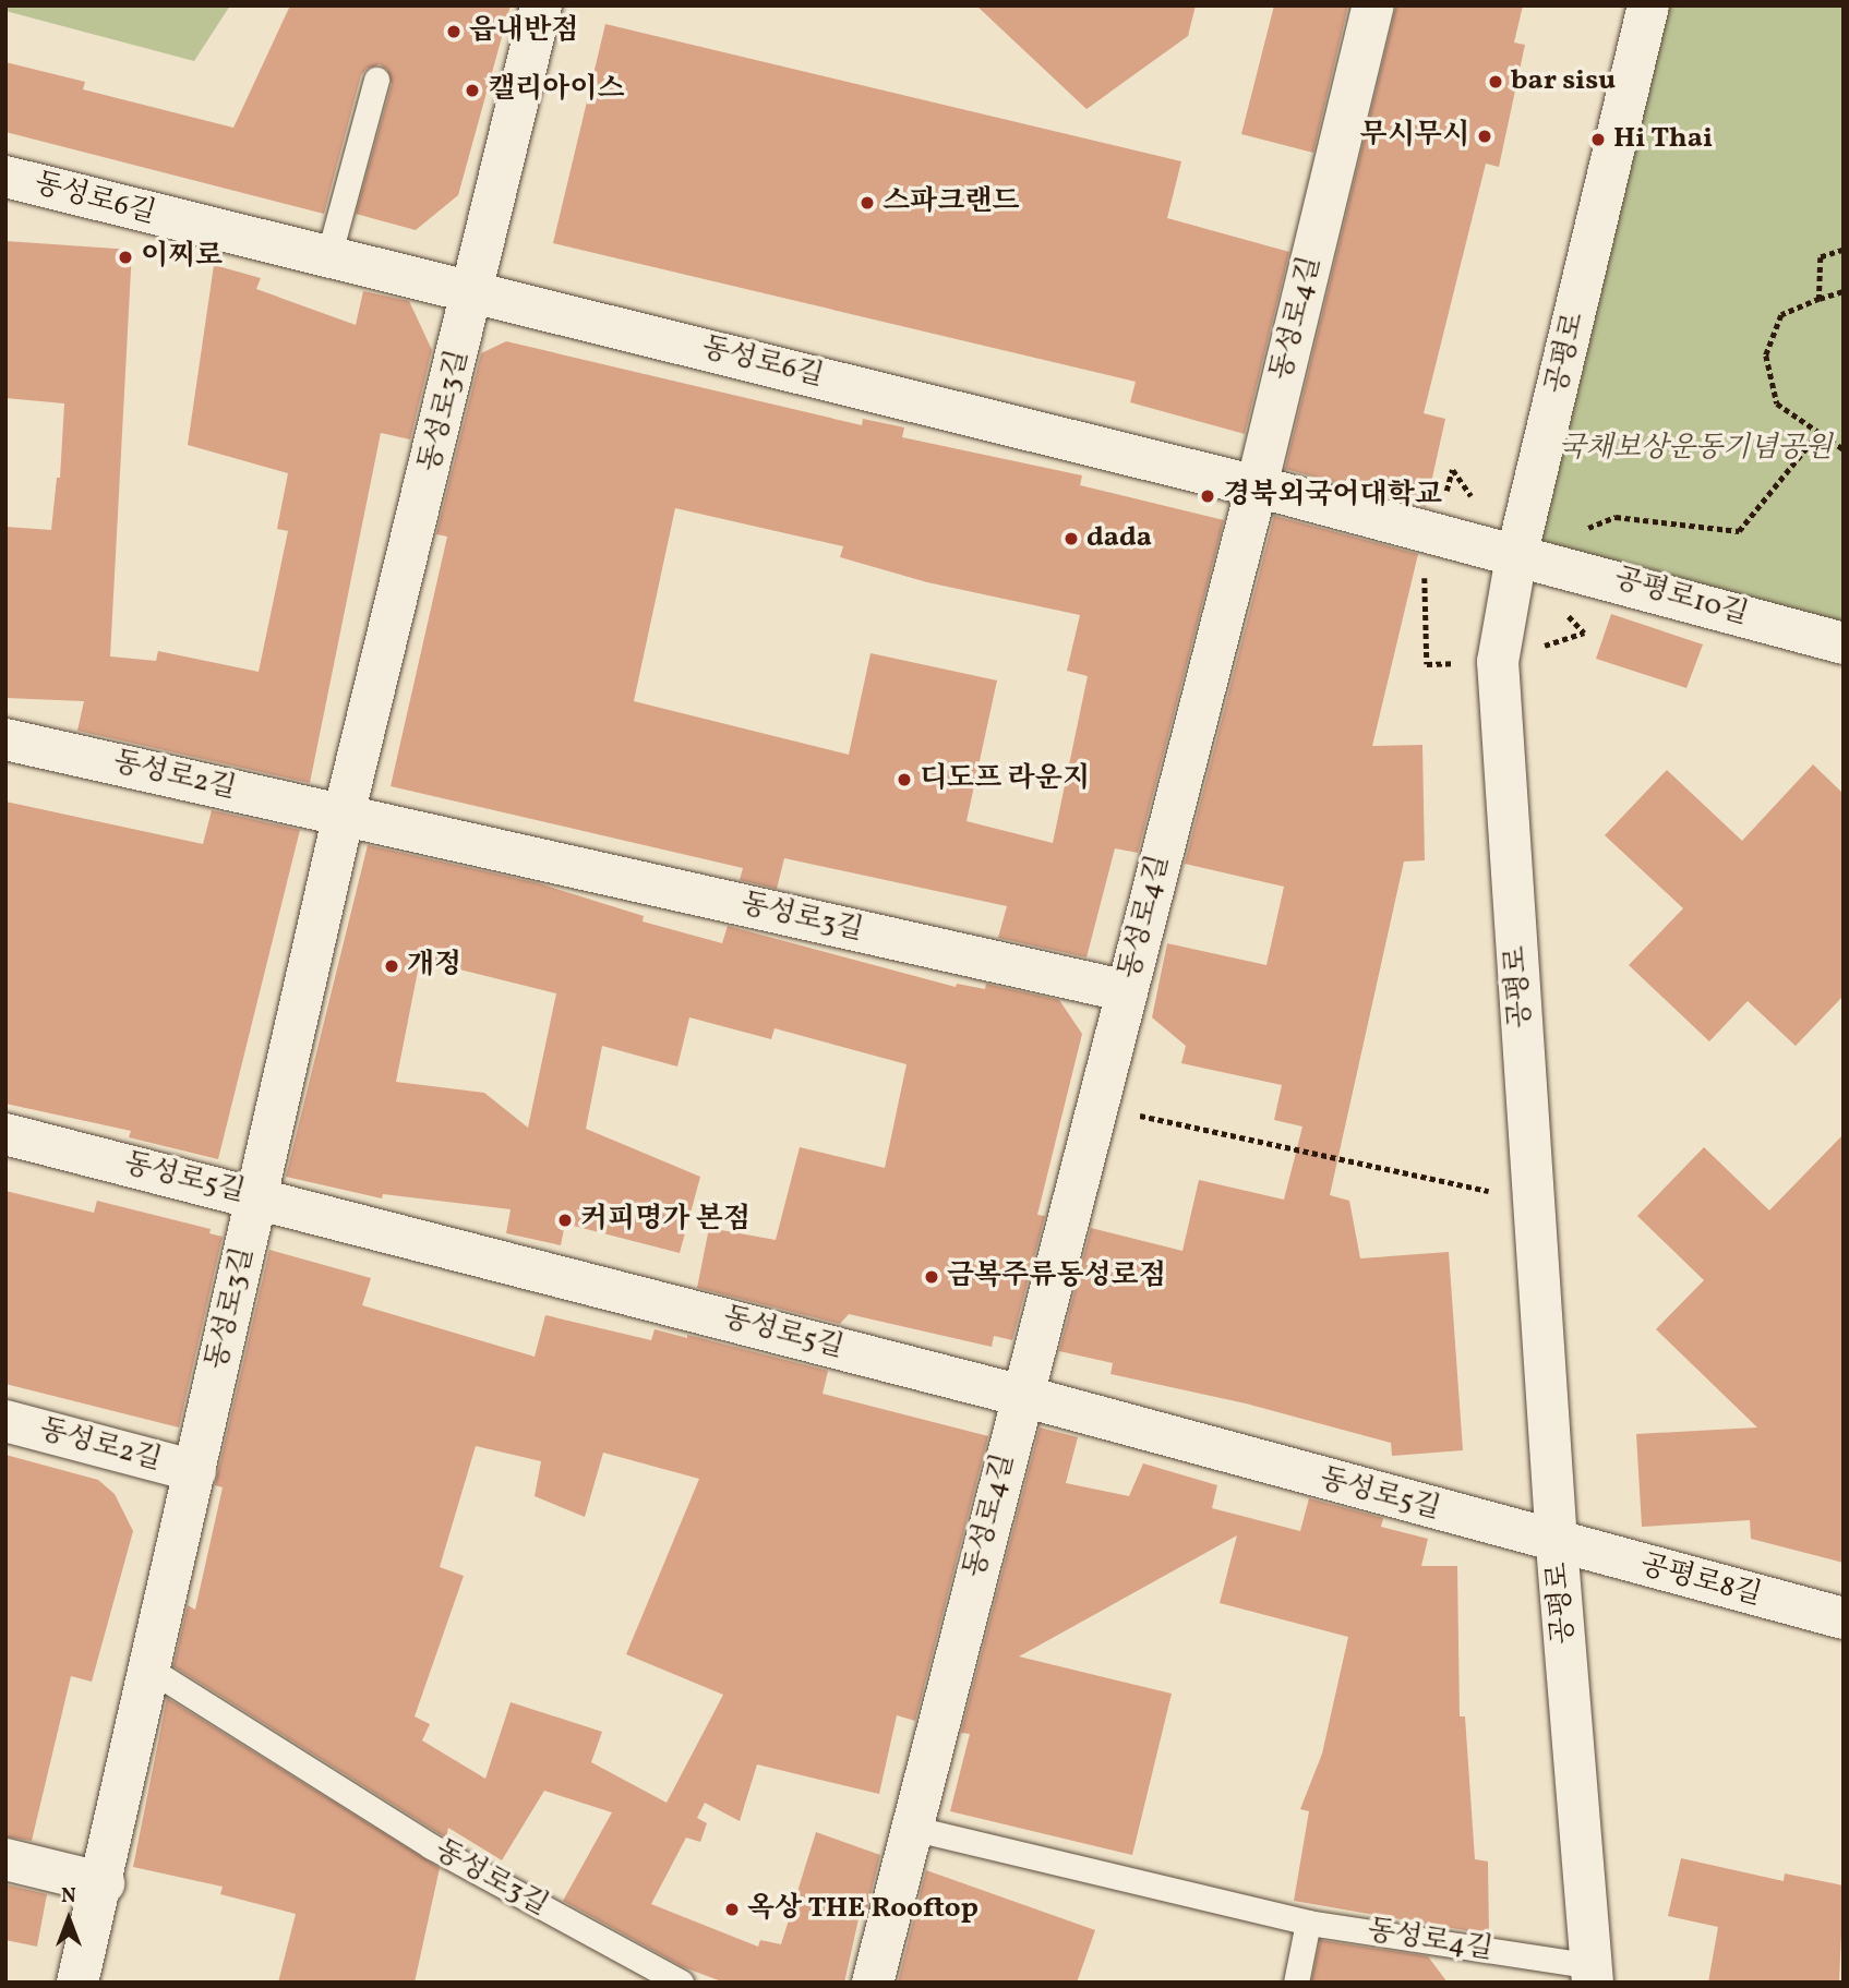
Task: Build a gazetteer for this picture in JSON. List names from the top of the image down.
{
  "streets": {
    "street": [
      "동성로6길",
      "동성로4길",
      "공평로",
      "동성로3길",
      "공평로10길",
      "동성로2길",
      "동성로5길",
      "공평로8길"
    ]
  },
  "crossings": [
    ["동성로6길", "동성로4길"],
    ["동성로6길", "공평로"],
    ["동성로6길", "동성로3길"],
    ["동성로6길", "공평로10길"],
    ["동성로4길", "공평로"],
    ["동성로4길", "동성로3길"],
    ["동성로4길", "동성로5길"],
    ["공평로", "공평로10길"],
    ["공평로", "동성로5길"],
    ["공평로", "공평로8길"],
    ["동성로3길", "동성로2길"],
    ["동성로3길", "동성로5길"],
    ["동성로5길", "공평로8길"]
  ],
  "parks": ["국채보상운동기념공원"],
  "places": [
    "읍내반점",
    "bar sisu",
    "캘리아이스",
    "무시무시",
    "Hi Thai",
    "스파크랜드",
    "이찌로",
    "경북외국어대학교",
    "dada",
    "디도프 라운지",
    "개정",
    "커피명가 본점",
    "금복주류동성로점",
    "옥상 THE Rooftop"
  ],
  "north": "top"
}
